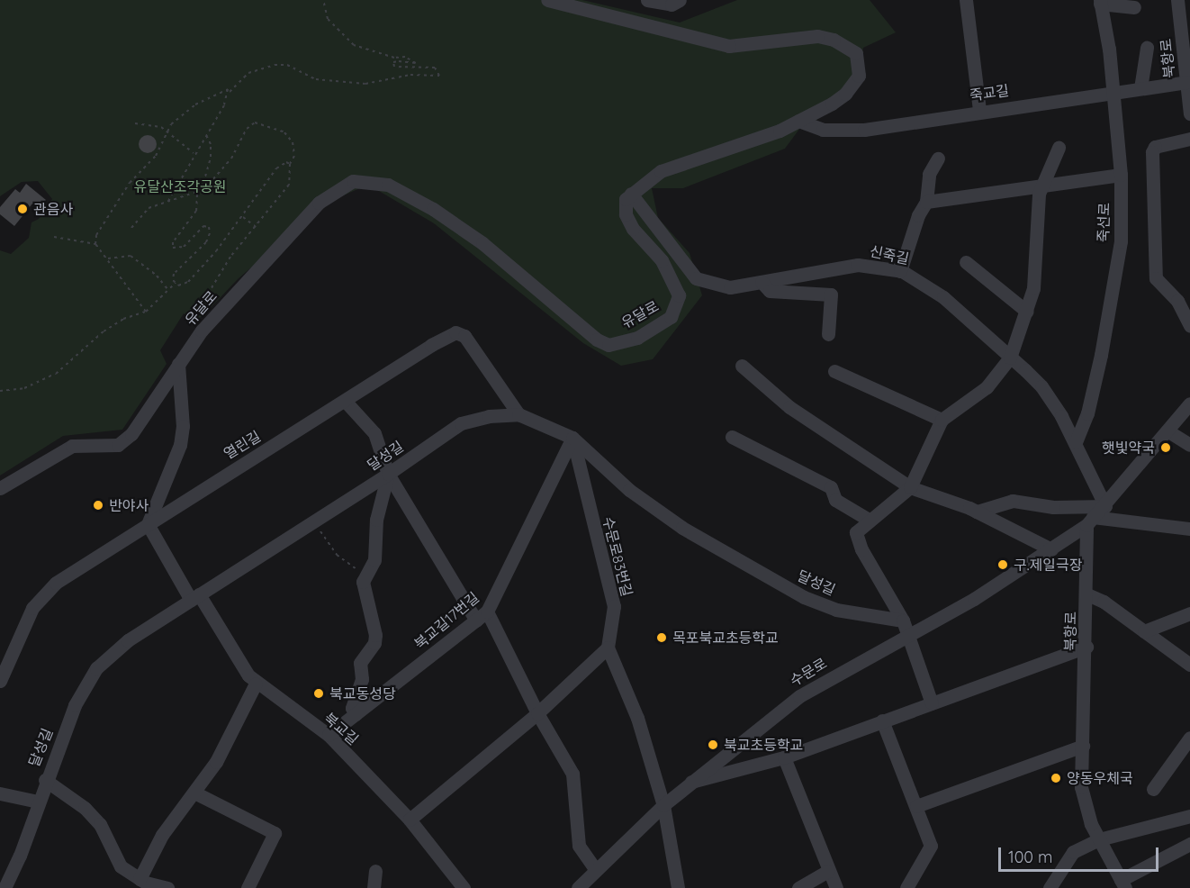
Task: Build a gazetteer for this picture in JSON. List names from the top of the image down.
{
  "streets": {
    "street": [
      "북항로",
      "죽교길",
      "죽선로",
      "신죽길",
      "유달로",
      "열린길",
      "달성길",
      "수문로83번길",
      "북교길17번길",
      "수문로",
      "북교길"
    ]
  },
  "crossings": [
    ["북항로", "죽교길"],
    ["북항로", "수문로"],
    ["죽교길", "죽선로"],
    ["죽선로", "신죽길"],
    ["신죽길", "유달로"],
    ["열린길", "달성길"],
    ["열린길", "북교길"],
    ["달성길", "수문로83번길"],
    ["달성길", "북교길17번길"],
    ["달성길", "북교길"],
    ["수문로83번길", "북교길17번길"],
    ["북교길17번길", "북교길"]
  ],
  "parks": ["유달산조각공원"],
  "places": [
    "관음사",
    "햇빛약국",
    "반야사",
    "구.제일극장",
    "목포북교초등학교",
    "북교동성당",
    "북교초등학교",
    "양동우체국"
  ],
  "scale_bar": "100 m"
}
